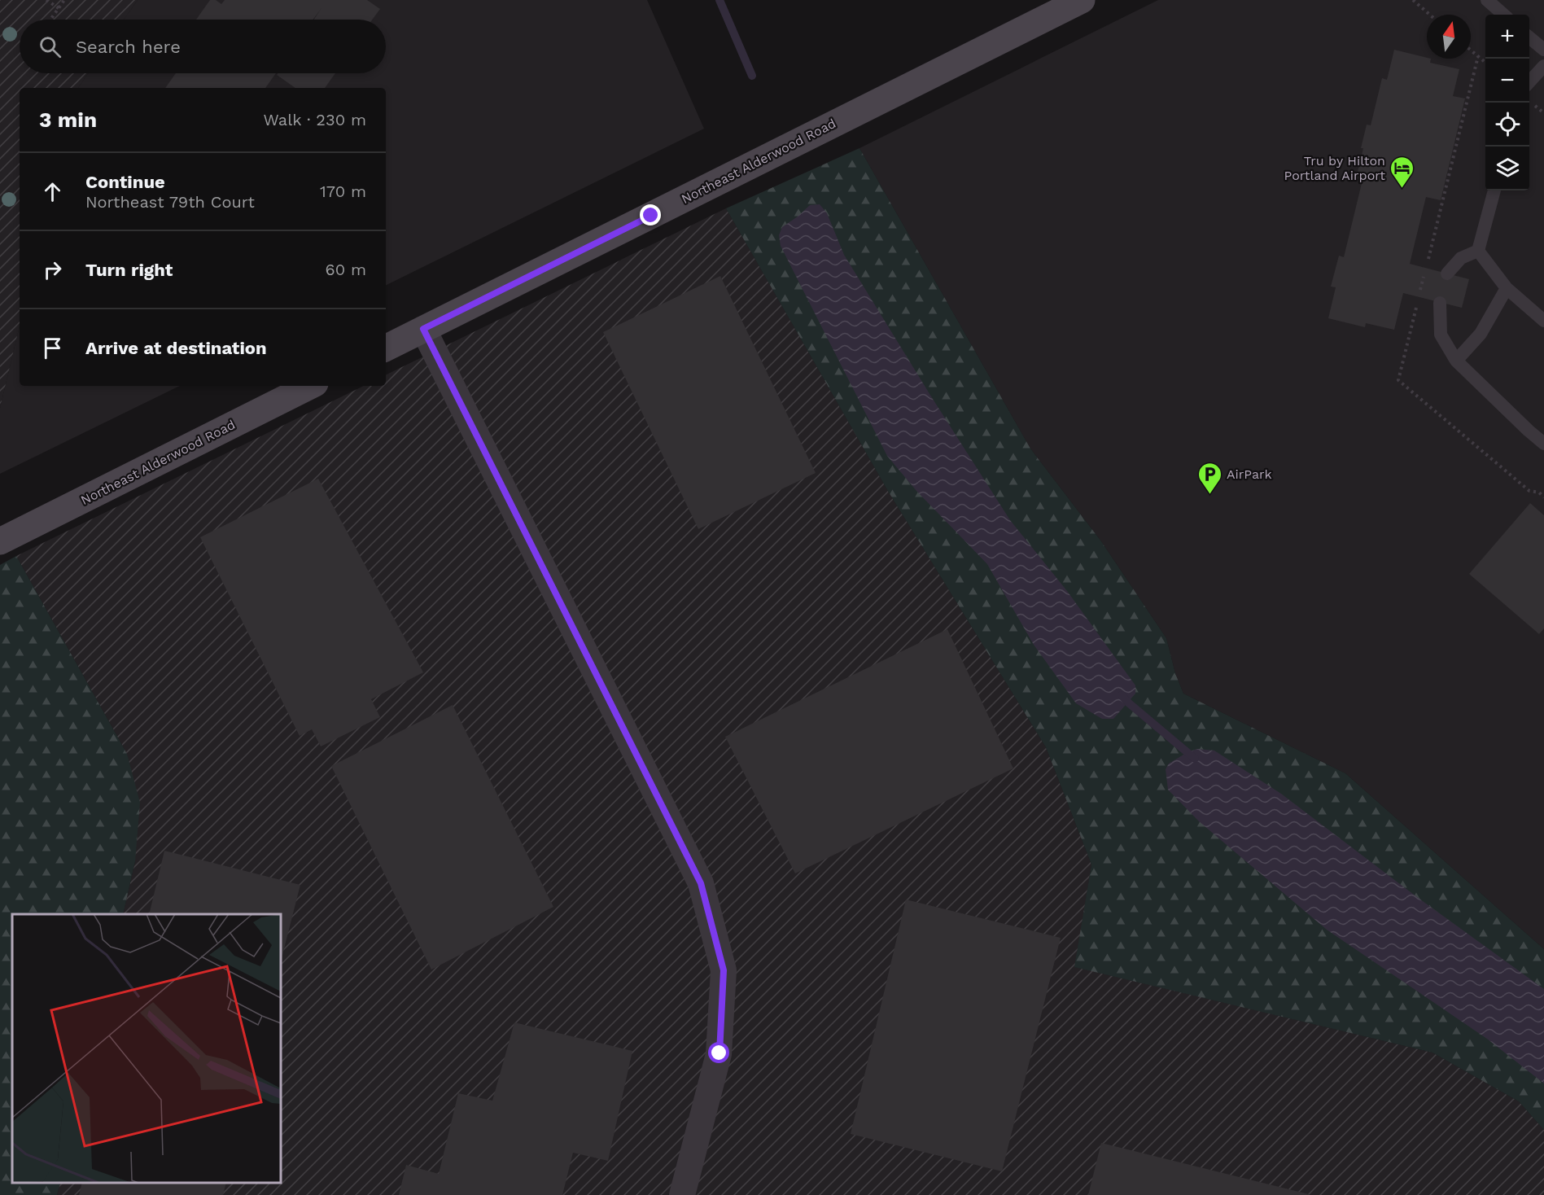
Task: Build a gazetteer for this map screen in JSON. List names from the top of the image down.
{
  "streets": {
    "main road": ["Northeast Alderwood Road"]
  },
  "places": {
    "hotel": ["Tru by Hilton Portland Airport"],
    "parking": ["AirPark"]
  },
  "north": "top",
  "page": {
    "map_buttons": ["+", "−"],
    "search": "Search here",
    "heading": ["3 min", "Walk · 230 m"],
    "list": [
      ["Continue", "Northeast 79th Court", "170 m"],
      ["Turn right", "60 m"],
      "Arrive at destination"
    ]
  }
}
